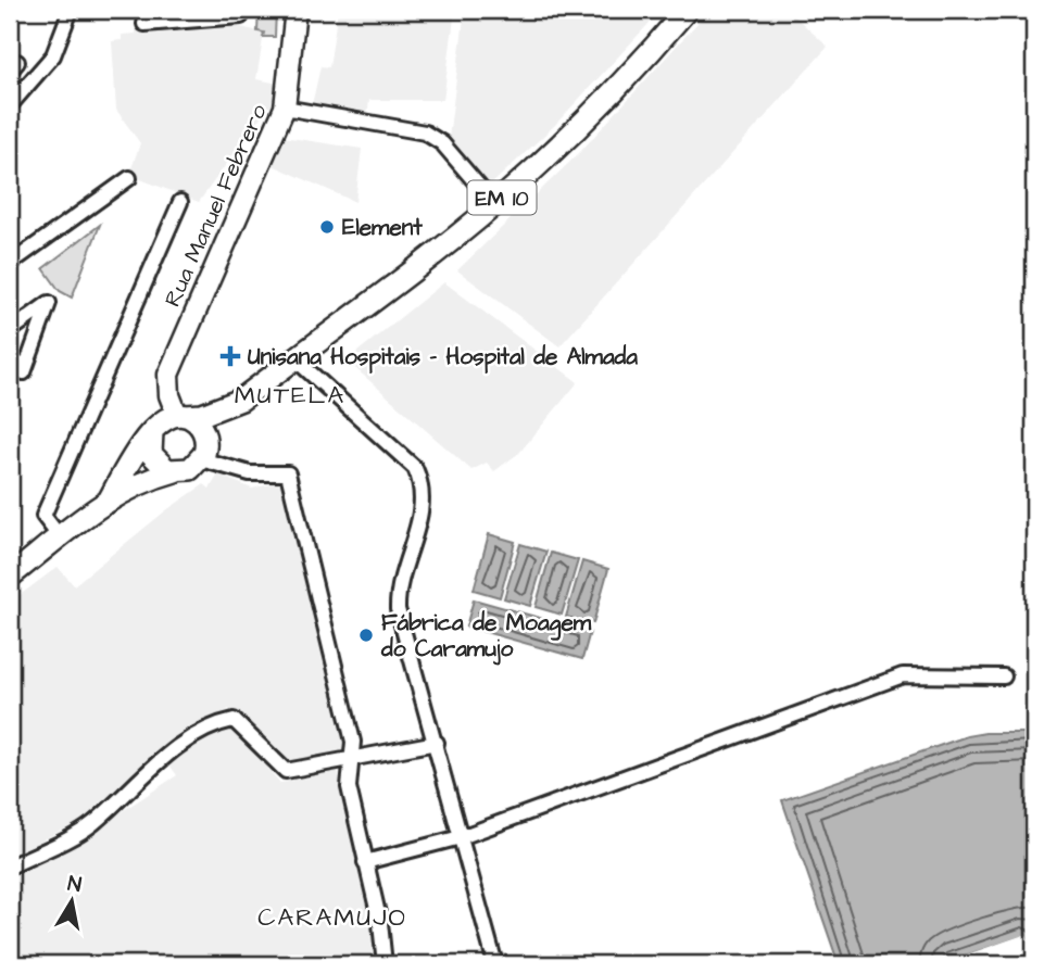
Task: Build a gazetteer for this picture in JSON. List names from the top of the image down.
{
  "streets": {
    "main road": ["EM 10"],
    "street": ["Rua Manuel Febrero"]
  },
  "crossings": [
    ["EM 10", "Rua Manuel Febrero"]
  ],
  "districts": ["MUTELA", "CARAMUJO"],
  "places": {
    "other": ["Element", "Fábrica de Moagem do Caramujo"],
    "health": ["Unisana Hospitais - Hospital de Almada"]
  },
  "north": "top"
}
